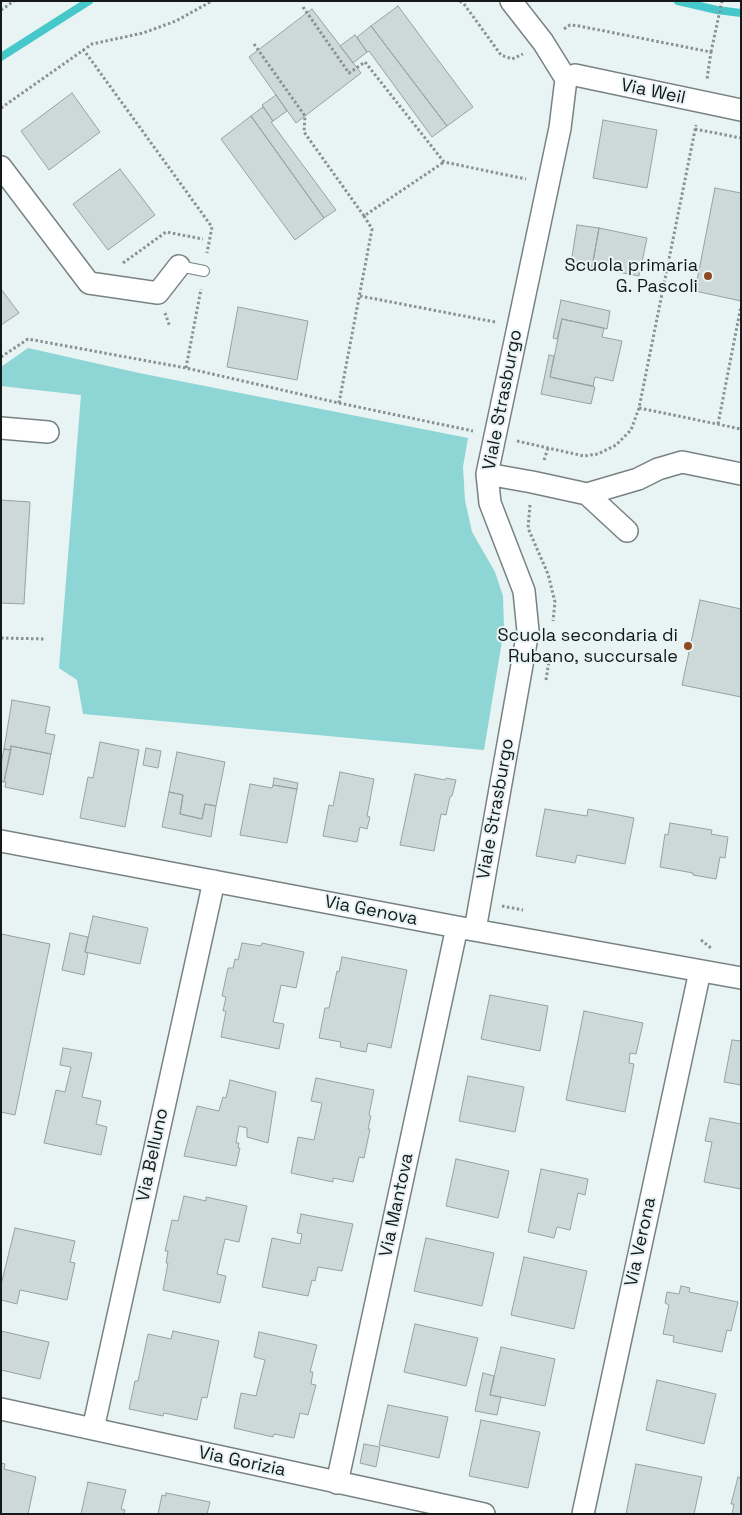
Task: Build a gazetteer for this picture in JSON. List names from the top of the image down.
{
  "streets": {
    "street": [
      "Via Weil",
      "Viale Strasburgo",
      "Via Genova",
      "Via Belluno",
      "Via Mantova",
      "Via Verona",
      "Via Gorizia"
    ]
  },
  "crossings": [
    ["Via Weil", "Viale Strasburgo"],
    ["Viale Strasburgo", "Via Genova"],
    ["Viale Strasburgo", "Via Mantova"],
    ["Via Genova", "Via Belluno"],
    ["Via Genova", "Via Mantova"],
    ["Via Genova", "Via Verona"],
    ["Via Belluno", "Via Gorizia"],
    ["Via Mantova", "Via Gorizia"]
  ],
  "places": ["Scuola primaria G. Pascoli", "Scuola secondaria di Rubano, succursale"]
}
